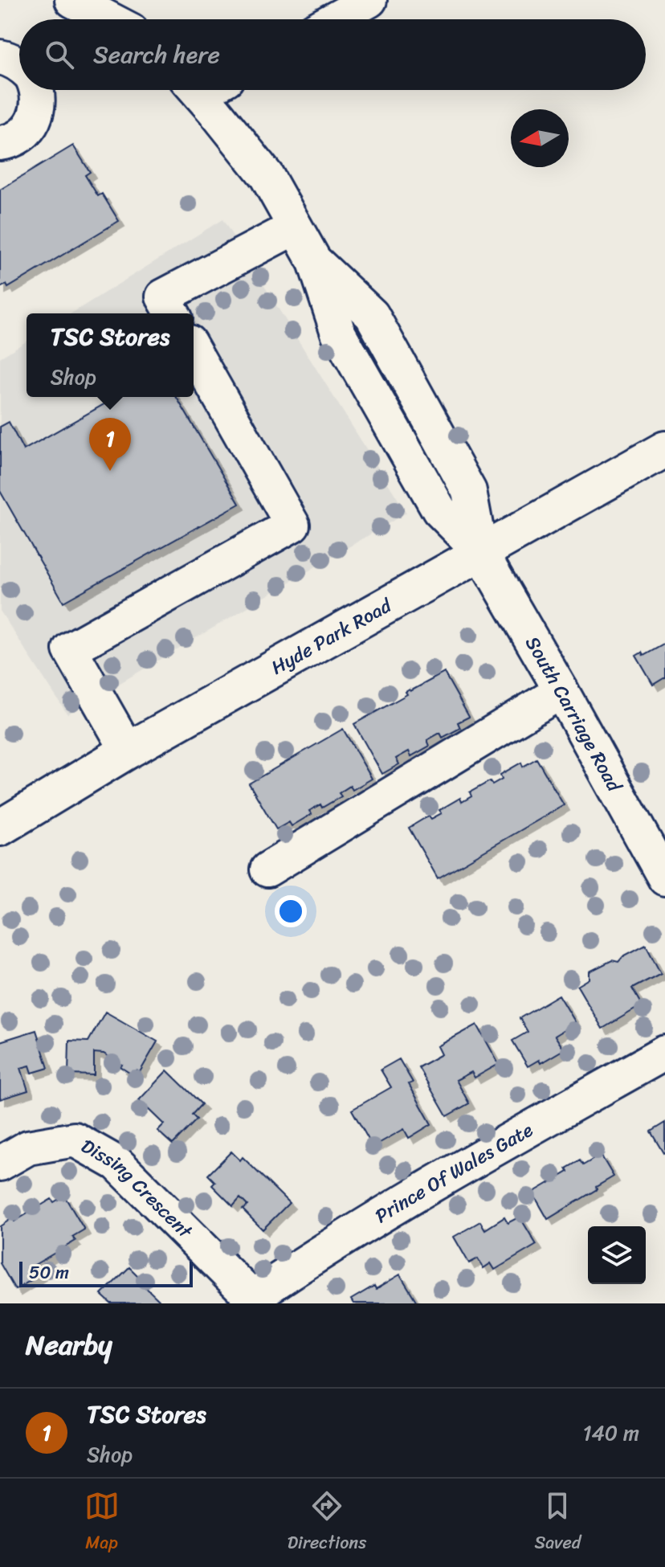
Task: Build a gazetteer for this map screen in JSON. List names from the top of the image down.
{
  "streets": {
    "main road": ["Hyde Park Road"],
    "street": ["South Carriage Road", "Prince Of Wales Gate", "Dissing Crescent"]
  },
  "crossings": [
    ["Hyde Park Road", "South Carriage Road"],
    ["Prince Of Wales Gate", "Dissing Crescent"]
  ],
  "scale_bar": "50 m",
  "north": "left",
  "page": {
    "search": "Search here",
    "popup": ["TSC Stores", "Shop"],
    "pins": "1",
    "scale": "50 m",
    "heading": "Nearby",
    "list": [
      {
        "mark": "1",
        "name": "TSC Stores",
        "note": "Shop",
        "value": "140 m"
      }
    ],
    "nav": ["Map", "Directions", "Saved"]
  }
}
